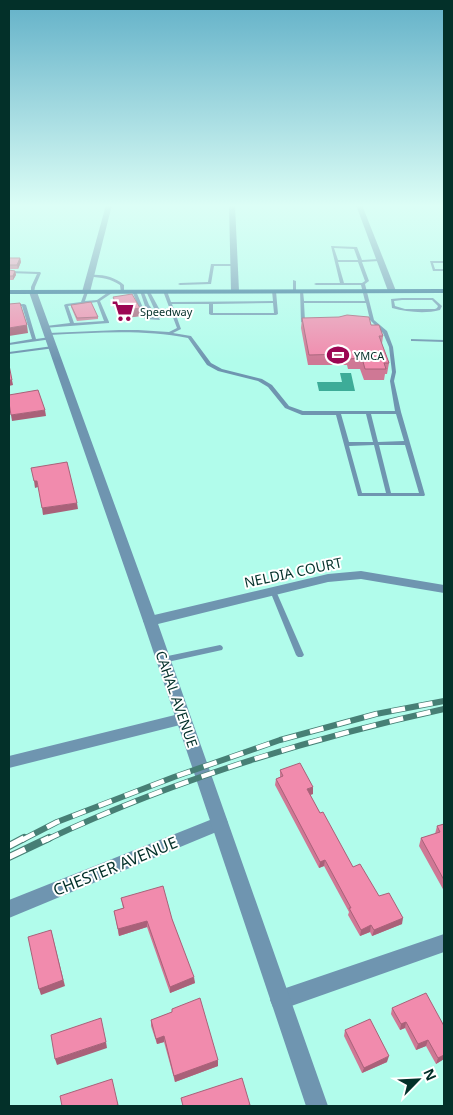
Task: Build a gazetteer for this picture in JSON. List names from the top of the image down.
{
  "streets": {
    "street": ["NELDIA COURT", "CAHAL AVENUE", "CHESTER AVENUE"]
  },
  "crossings": [
    ["NELDIA COURT", "CAHAL AVENUE"],
    ["CAHAL AVENUE", "CHESTER AVENUE"]
  ],
  "places": {
    "supermarket": ["Speedway"],
    "sports": ["YMCA"]
  },
  "north": "top right"
}
